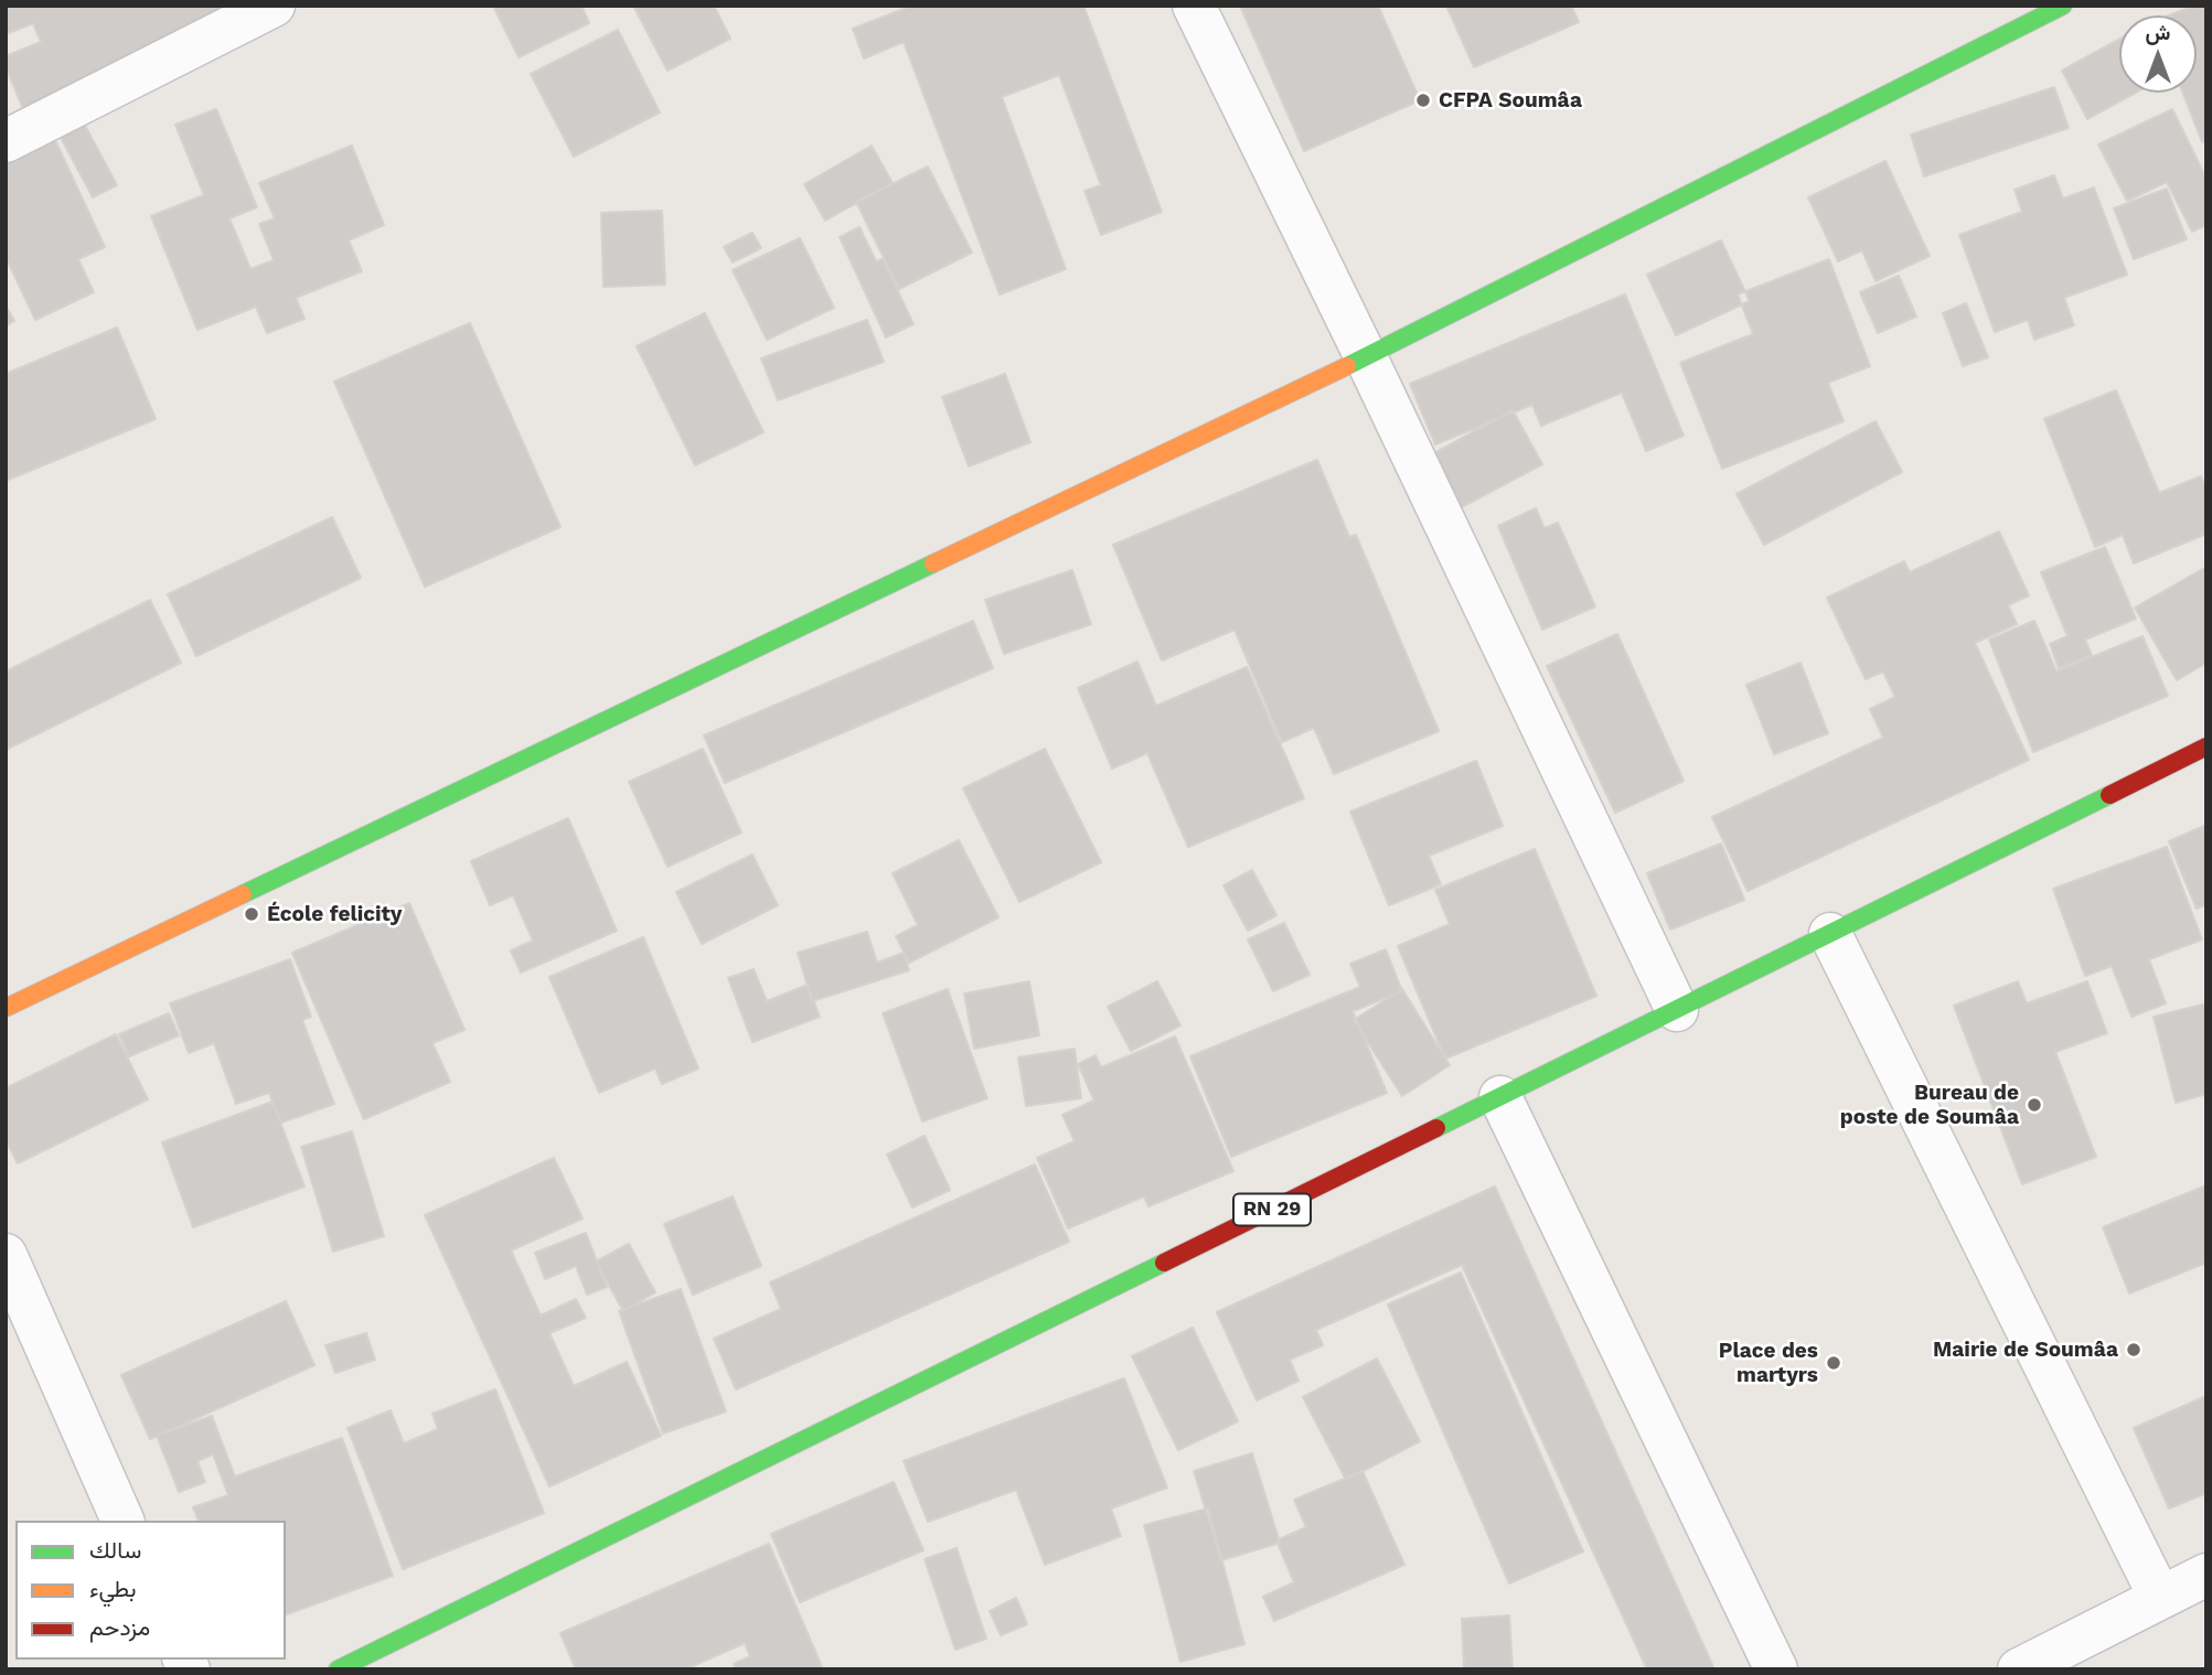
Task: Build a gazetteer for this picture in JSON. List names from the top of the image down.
{
  "streets": {
    "street": ["RN 29"]
  },
  "places": [
    "CFPA Soumâa",
    "École felicity",
    "Bureau de poste de Soumâa",
    "Mairie de Soumâa",
    "Place des martyrs"
  ],
  "legend": ["سالك", "بطيء", "مزدحم"],
  "north": "top"
}
